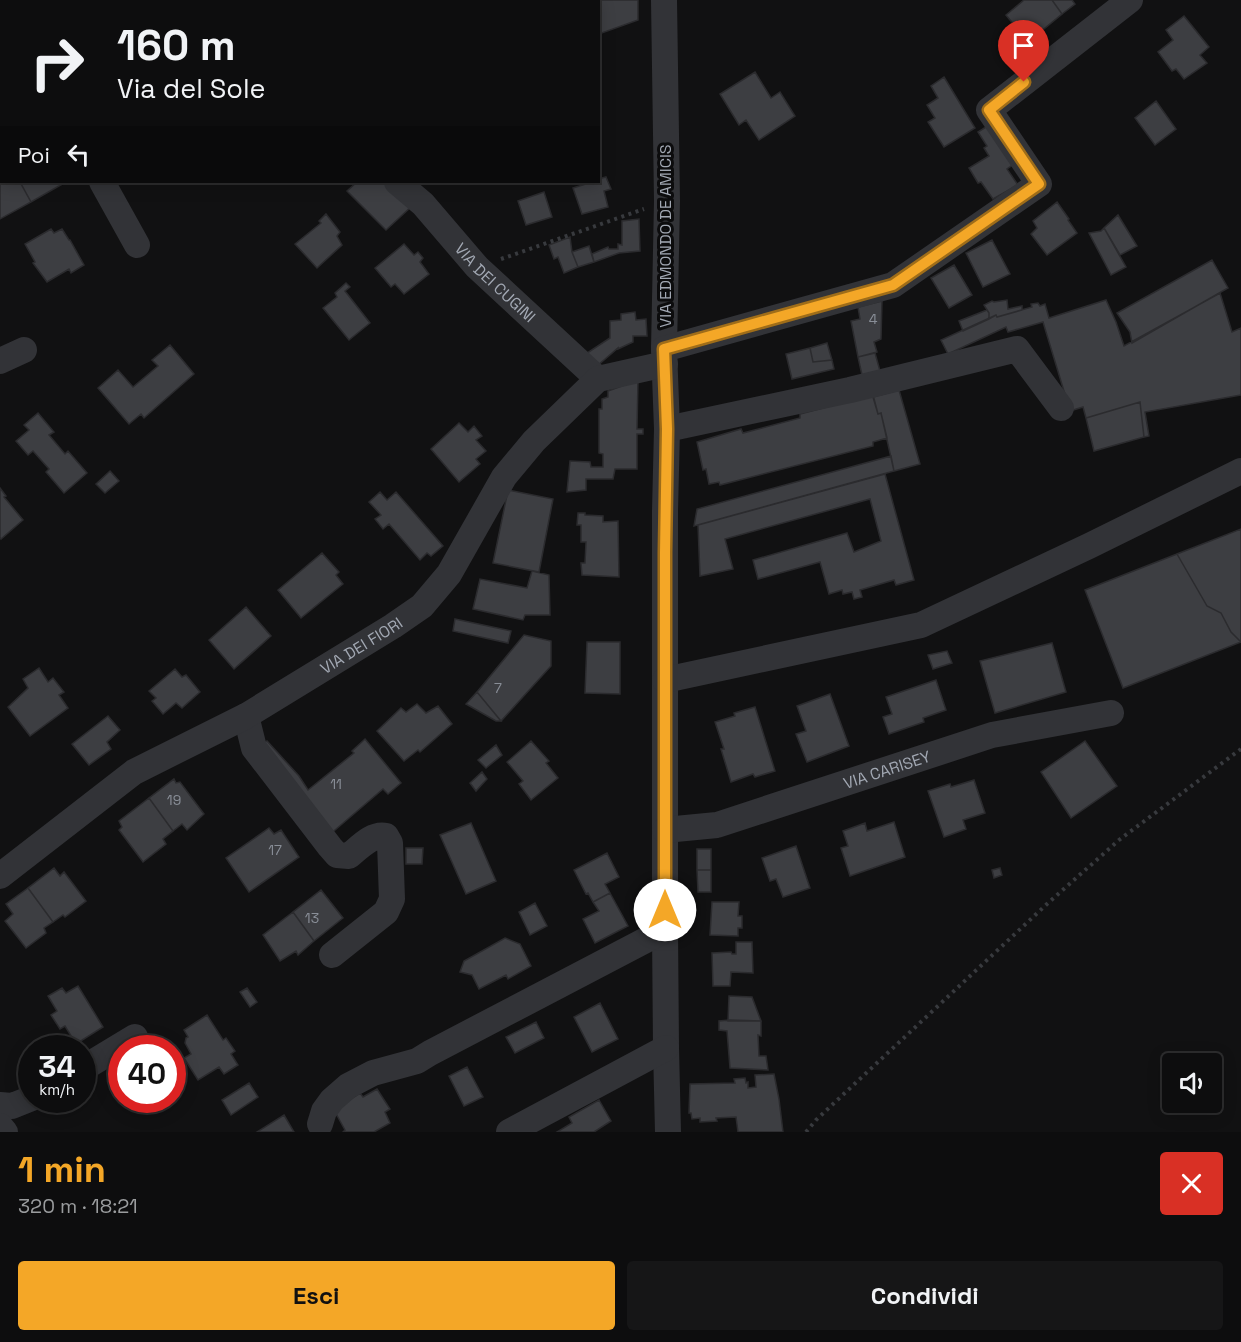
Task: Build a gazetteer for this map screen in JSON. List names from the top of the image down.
{
  "streets": {
    "street": [
      "VIA EDMONDO DE AMICIS",
      "VIA DEI CUGINI",
      "VIA DEI FIORI",
      "VIA CARISEY"
    ]
  },
  "crossings": [
    ["VIA EDMONDO DE AMICIS", "VIA CARISEY"],
    ["VIA DEI CUGINI", "VIA DEI FIORI"]
  ],
  "house_numbers": [
    "4",
    "7",
    "11",
    "19",
    "17",
    "13"
  ],
  "page": {
    "turn": ["160 m", "Via del Sole"],
    "then": "Poi",
    "speed": "34 km/h",
    "limit": "40",
    "heading": ["1 min", "320 m · 18:21"],
    "buttons": ["Esci", "Condividi"]
  }
}
